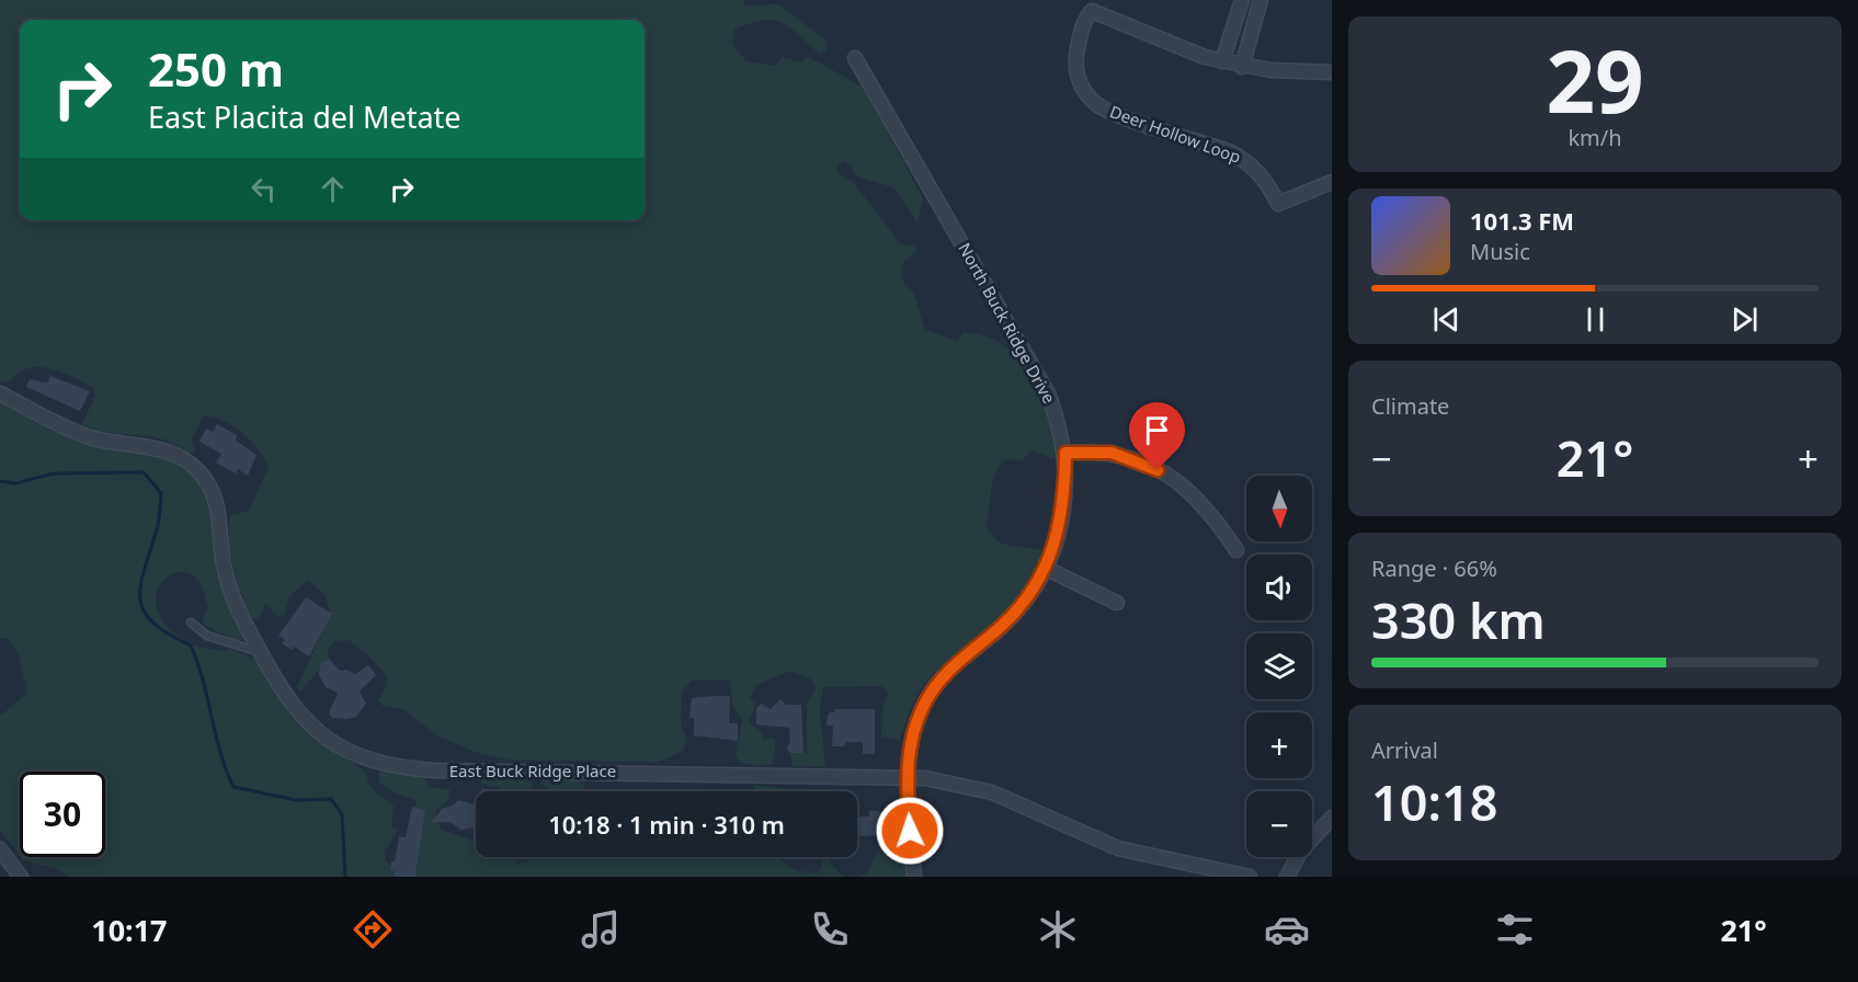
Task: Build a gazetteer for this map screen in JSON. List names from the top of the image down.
{
  "streets": {
    "street": ["Deer Hollow Loop", "North Buck Ridge Drive", "East Buck Ridge Place"]
  },
  "crossings": [
    ["North Buck Ridge Drive", "East Buck Ridge Place"]
  ],
  "north": "bottom",
  "page": {
    "tile": [
      ["29", "km/h"],
      "Climate",
      ["Range · 66%", "330 km"],
      ["Arrival", "10:18"]
    ],
    "turn": ["250 m", "East Placita del Metate"],
    "song": ["101.3 FM", "Music"],
    "heat": ["−", "21°", "+"],
    "map_buttons": ["+", "−"],
    "limit": "30",
    "trip": "10:18 · 1 min · 310 m",
    "tabs": ["10:17", "21°"]
  }
}
